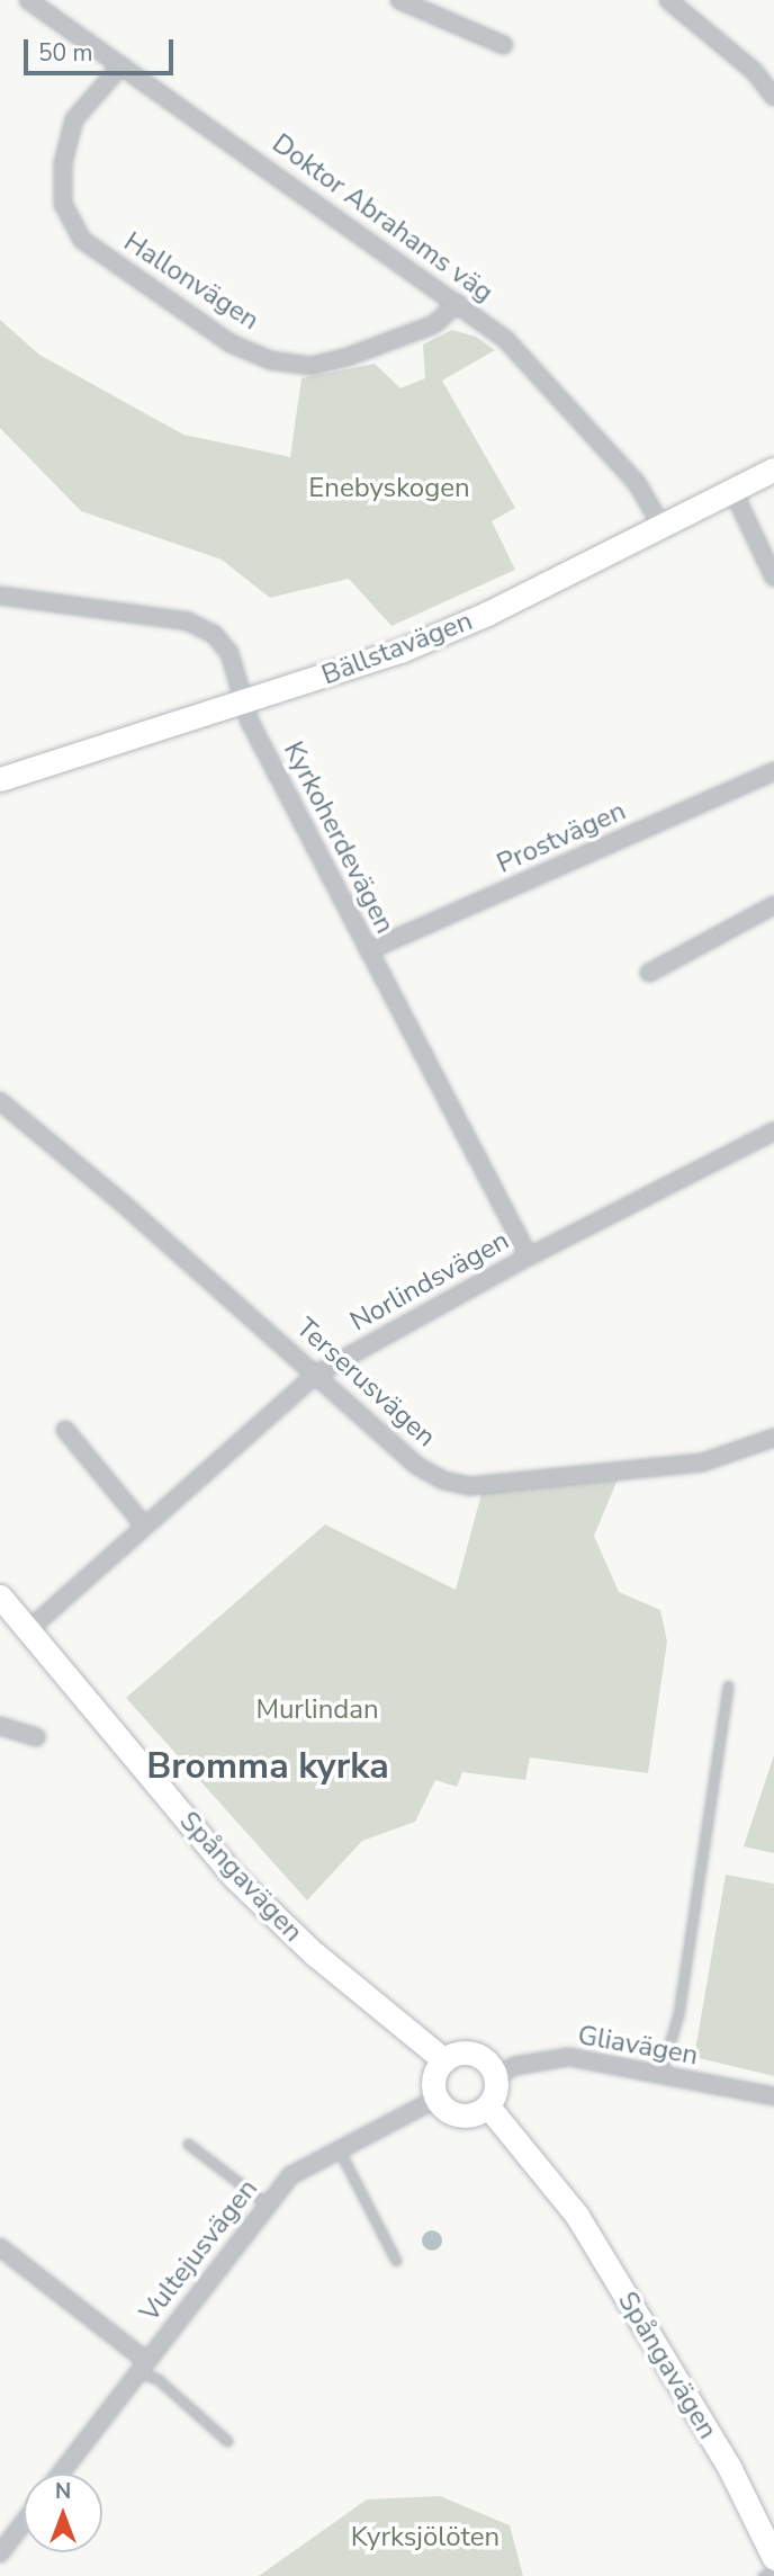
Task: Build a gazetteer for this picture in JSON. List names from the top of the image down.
{
  "streets": {
    "street": [
      "Doktor Abrahams väg",
      "Hallonvägen",
      "Bällstavägen",
      "Kyrkoherdevägen",
      "Prostvägen",
      "Norlindsvägen",
      "Terserusvägen",
      "Spångavägen",
      "Gliavägen",
      "Vultejusvägen"
    ]
  },
  "crossings": [
    ["Doktor Abrahams väg", "Hallonvägen"],
    ["Doktor Abrahams väg", "Bällstavägen"],
    ["Bällstavägen", "Kyrkoherdevägen"],
    ["Kyrkoherdevägen", "Prostvägen"],
    ["Kyrkoherdevägen", "Norlindsvägen"],
    ["Norlindsvägen", "Terserusvägen"],
    ["Norlindsvägen", "Spångavägen"],
    ["Spångavägen", "Gliavägen"],
    ["Spångavägen", "Vultejusvägen"],
    ["Gliavägen", "Vultejusvägen"]
  ],
  "districts": ["Bromma kyrka"],
  "parks": ["Enebyskogen", "Murlindan", "Kyrksjölöten"],
  "scale_bar": "50 m",
  "north": "top"
}
